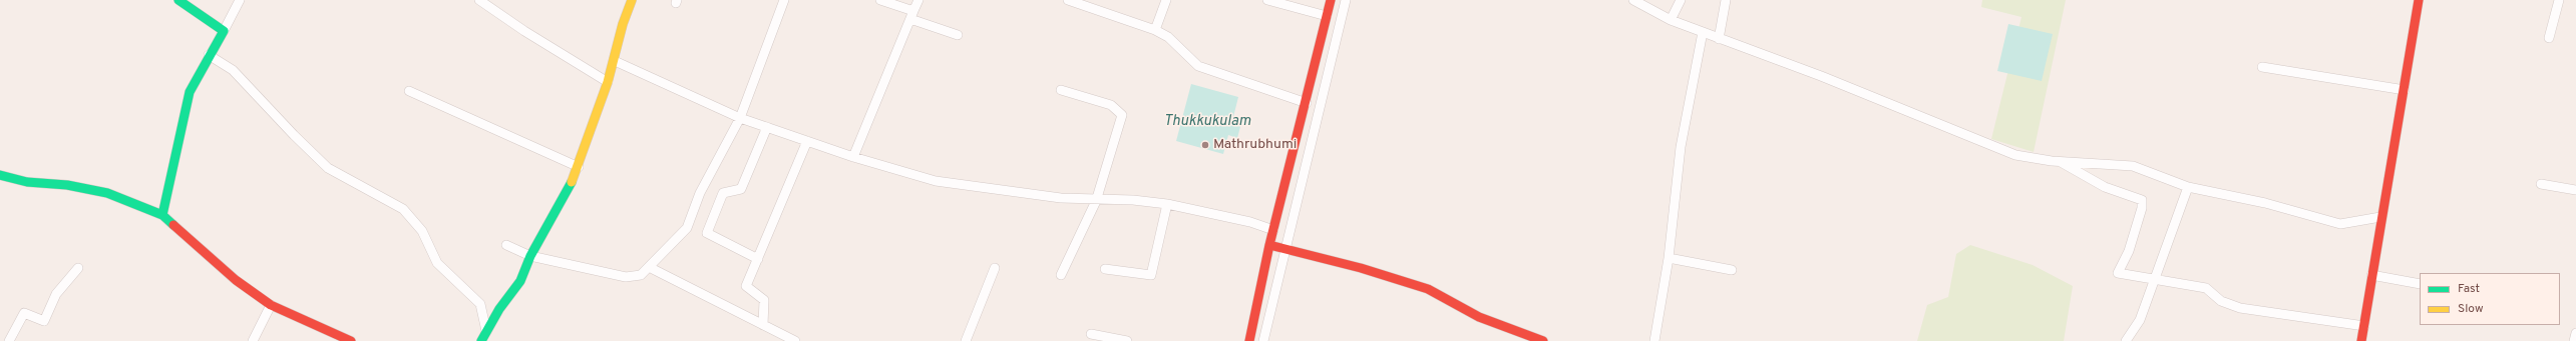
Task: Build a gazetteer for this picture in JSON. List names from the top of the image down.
{
  "water": ["Thukkukulam"],
  "places": ["Mathrubhumi"],
  "legend": ["Fast", "Slow"]
}
